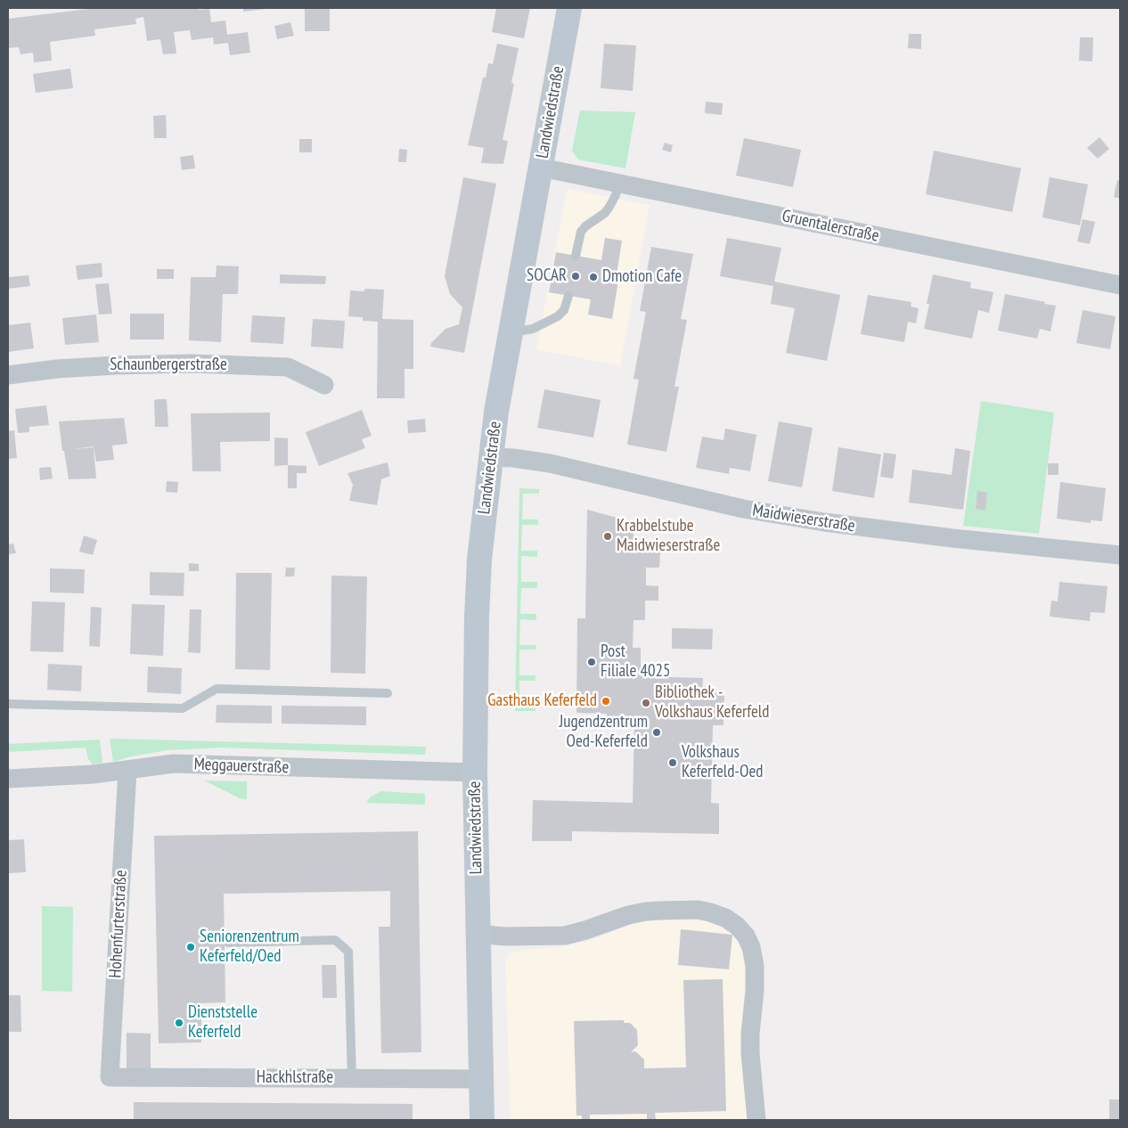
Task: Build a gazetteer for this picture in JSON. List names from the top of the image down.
{
  "streets": {
    "main road": ["Landwiedstraße"],
    "street": [
      "Gruentalerstraße",
      "Schaunbergerstraße",
      "Maidwieserstraße",
      "Meggauerstraße",
      "Hohenfurterstraße",
      "Hackhlstraße"
    ]
  },
  "crossings": [
    ["Landwiedstraße", "Gruentalerstraße"],
    ["Landwiedstraße", "Maidwieserstraße"],
    ["Landwiedstraße", "Meggauerstraße"],
    ["Landwiedstraße", "Hackhlstraße"],
    ["Meggauerstraße", "Hohenfurterstraße"],
    ["Hohenfurterstraße", "Hackhlstraße"]
  ],
  "places": [
    "SOCAR",
    "Dmotion Cafe",
    "Krabbelstube Maidwieserstraße",
    "Post Filiale 4025",
    "Gasthaus Keferfeld",
    "Bibliothek - Volkshaus Keferfeld",
    "Jugendzentrum Oed-Keferfeld",
    "Volkshaus Keferfeld-Oed",
    "Seniorenzentrum Keferfeld/Oed",
    "Dienststelle Keferfeld"
  ]
}
